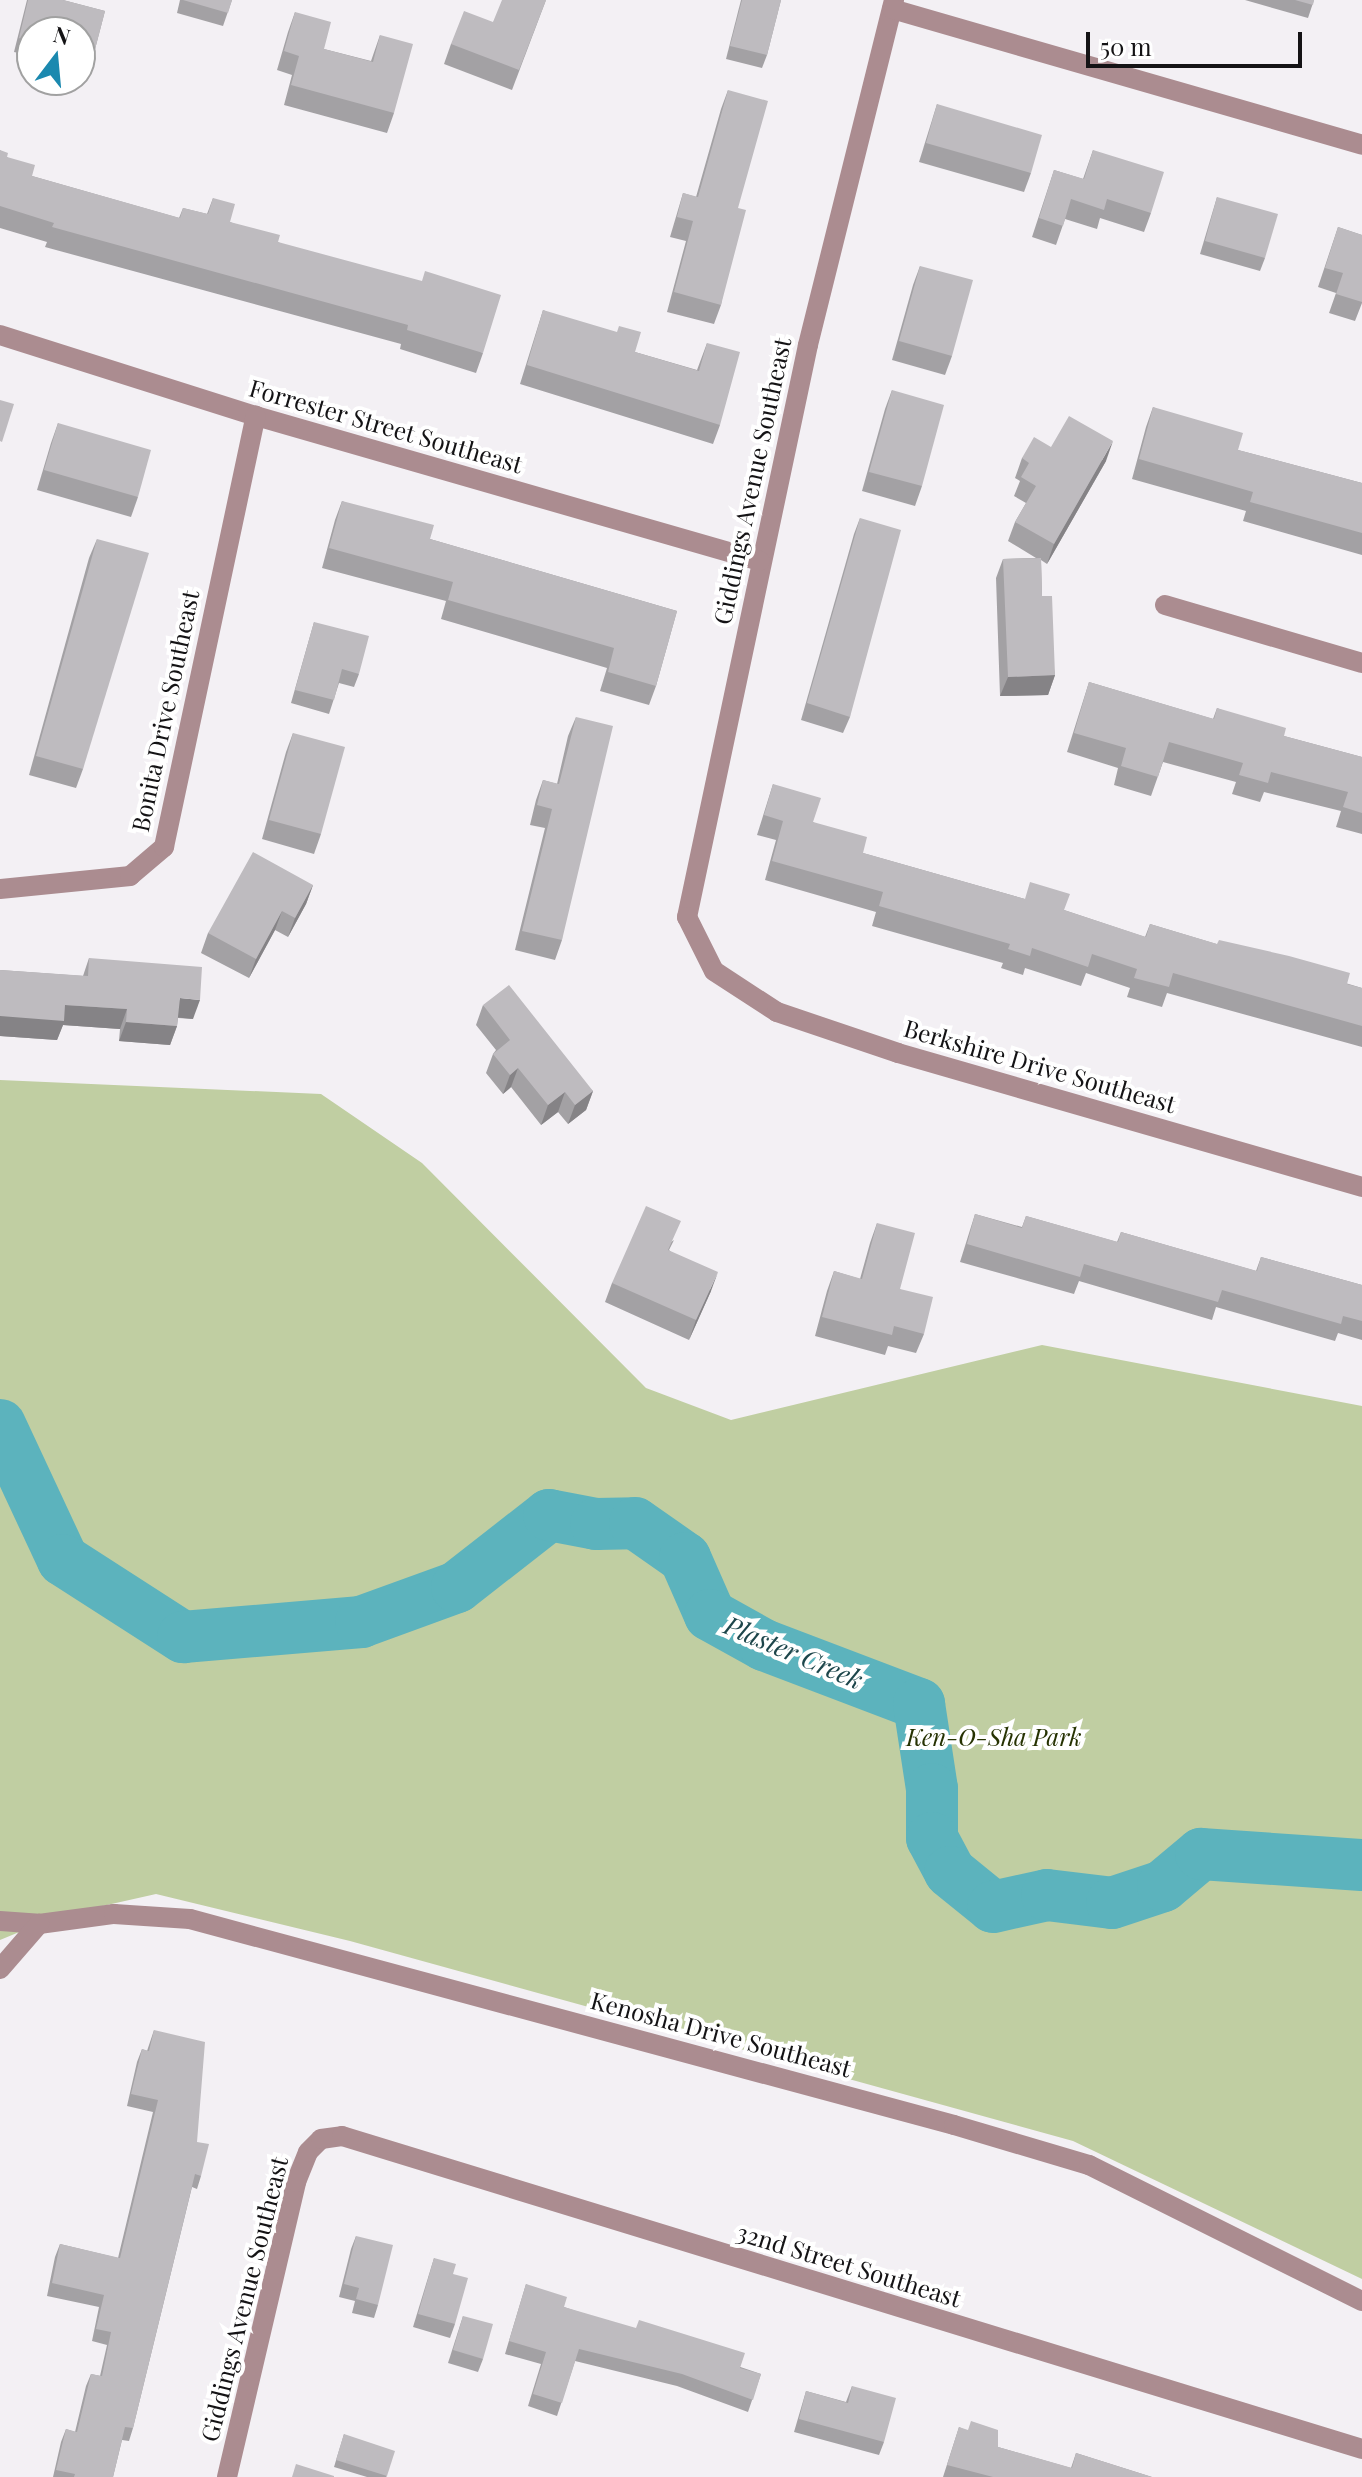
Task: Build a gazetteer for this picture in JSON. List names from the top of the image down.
{
  "streets": {
    "street": [
      "Forrester Street Southeast",
      "Giddings Avenue Southeast",
      "Bonita Drive Southeast",
      "Berkshire Drive Southeast",
      "Kenosha Drive Southeast",
      "32nd Street Southeast"
    ]
  },
  "crossings": [
    ["Forrester Street Southeast", "Giddings Avenue Southeast"],
    ["Forrester Street Southeast", "Bonita Drive Southeast"],
    ["Giddings Avenue Southeast", "Berkshire Drive Southeast"],
    ["Giddings Avenue Southeast", "32nd Street Southeast"]
  ],
  "water": ["Plaster Creek"],
  "parks": ["Ken-O-Sha Park"],
  "scale_bar": "50 m",
  "north": "top"
}
